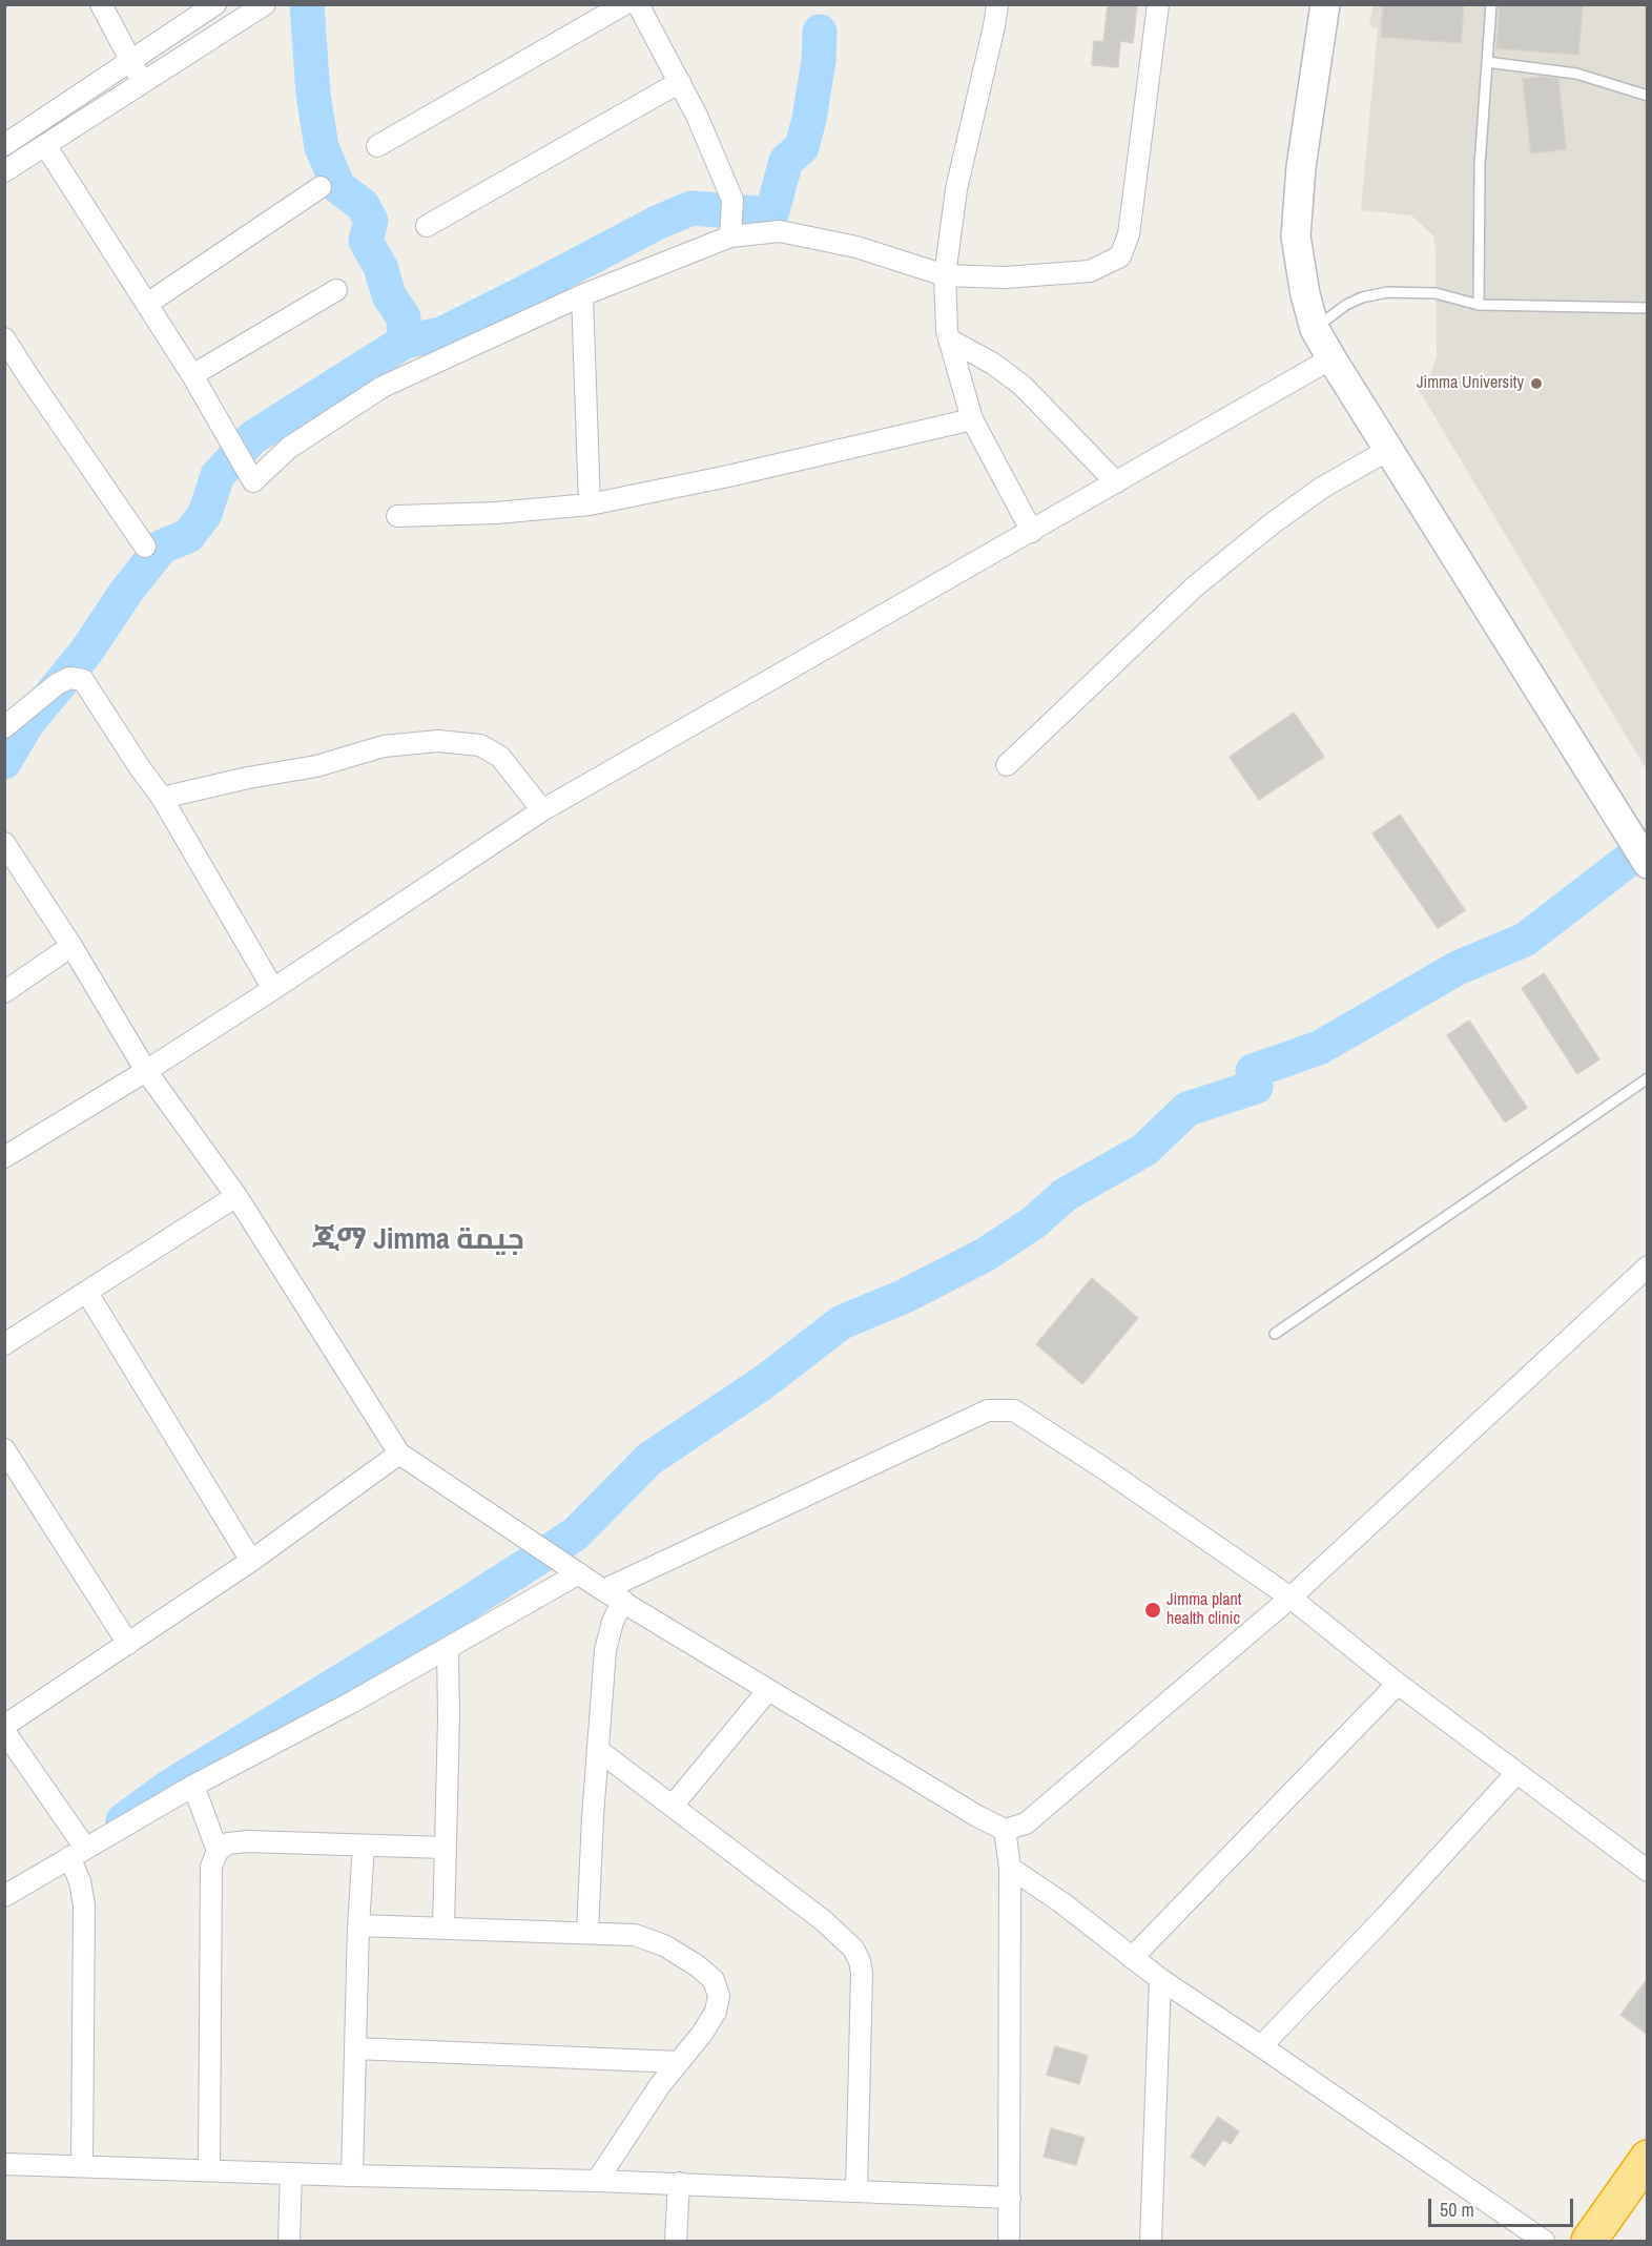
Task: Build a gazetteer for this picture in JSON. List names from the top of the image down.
{
  "districts": ["ጂማ Jimma جيمة"],
  "places": ["Jimma University", "Jimma plant health clinic"],
  "scale_bar": "50 m"
}
